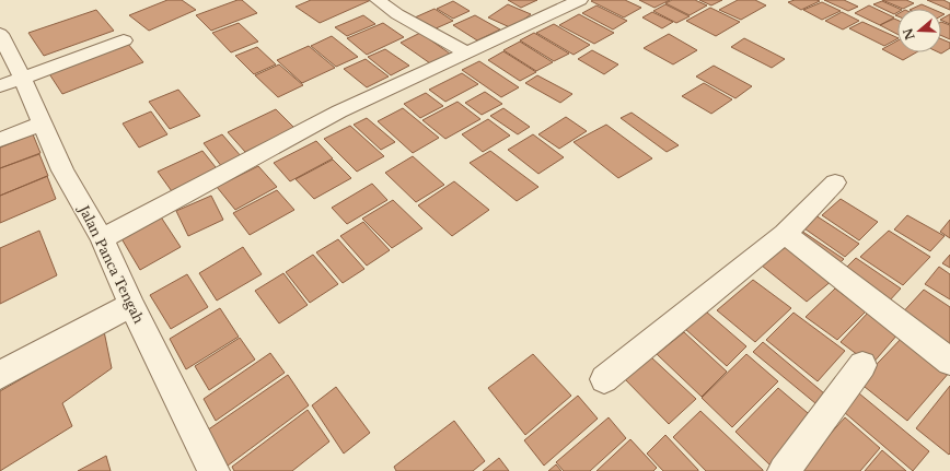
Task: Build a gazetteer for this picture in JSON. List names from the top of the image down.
{
  "streets": {
    "street": ["Jalan Panca Tengah"]
  },
  "north": "left"
}
